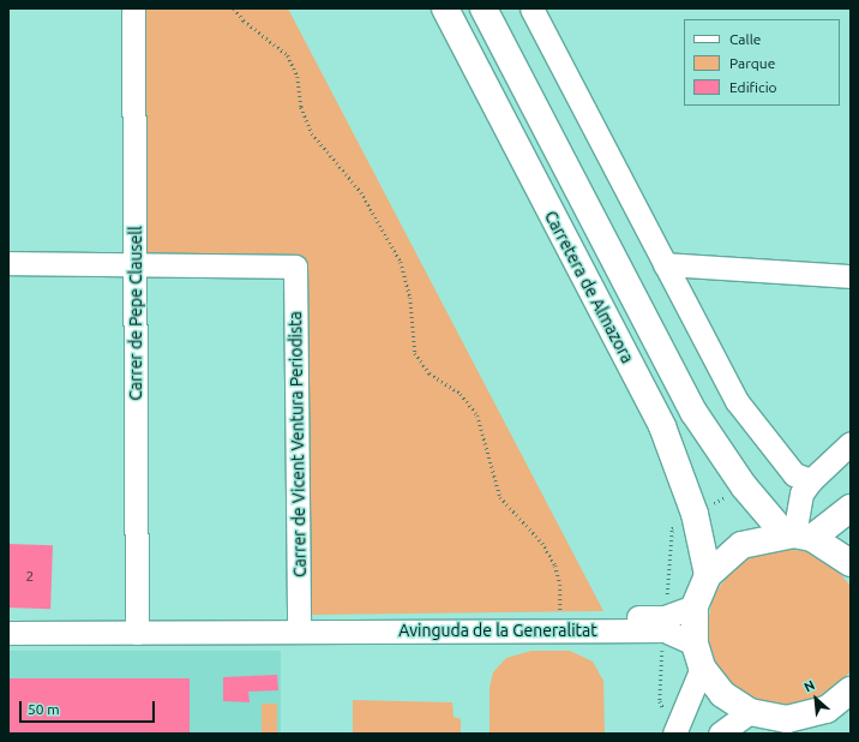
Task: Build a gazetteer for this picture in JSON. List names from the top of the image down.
{
  "streets": {
    "main road": ["Carretera de Almazora"],
    "street": ["Carrer de Pepe Clausell", "Carrer de Vicent Ventura Periodista", "Avinguda de la Generalitat"]
  },
  "crossings": [
    ["Carrer de Pepe Clausell", "Carrer de Vicent Ventura Periodista"],
    ["Carrer de Pepe Clausell", "Avinguda de la Generalitat"],
    ["Carrer de Vicent Ventura Periodista", "Avinguda de la Generalitat"]
  ],
  "house_numbers": ["2"],
  "legend": ["Calle", "Parque", "Edificio"],
  "scale_bar": "50 m",
  "north": "top left"
}
